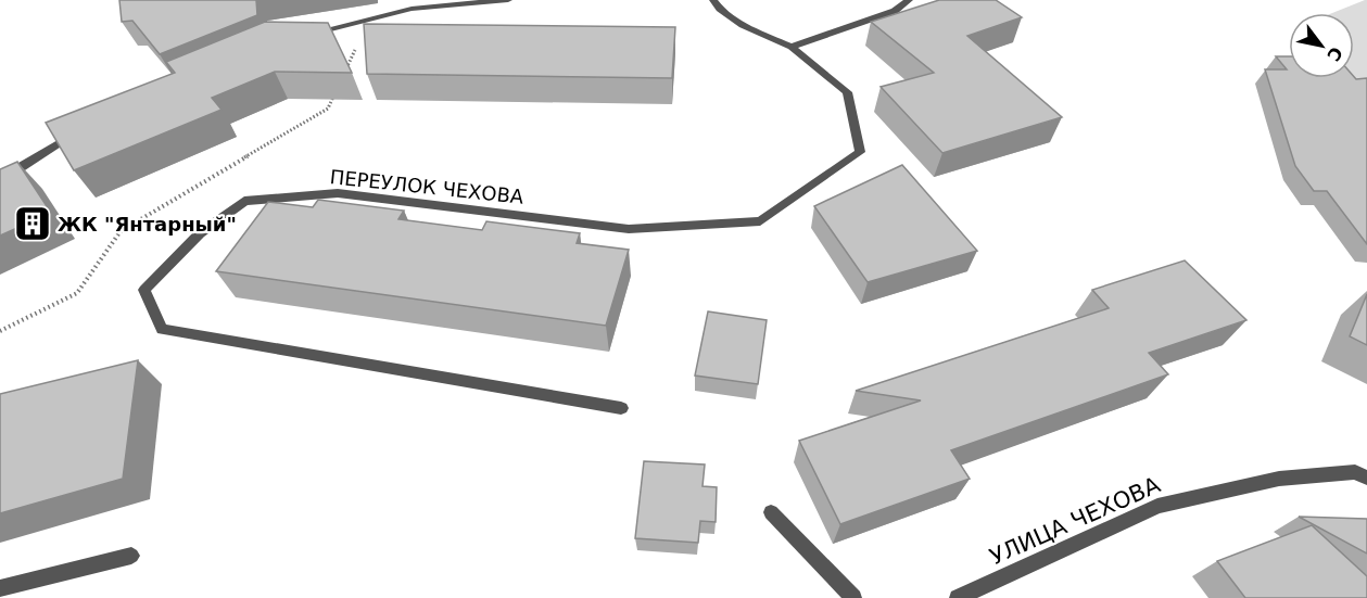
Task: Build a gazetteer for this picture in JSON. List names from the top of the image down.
{
  "streets": {
    "street": ["ПЕРЕУЛОК ЧЕХОВА", "УЛИЦА ЧЕХОВА"]
  },
  "places": {
    "building": ["ЖК \"Янтарный\""]
  },
  "north": "bottom right"
}
